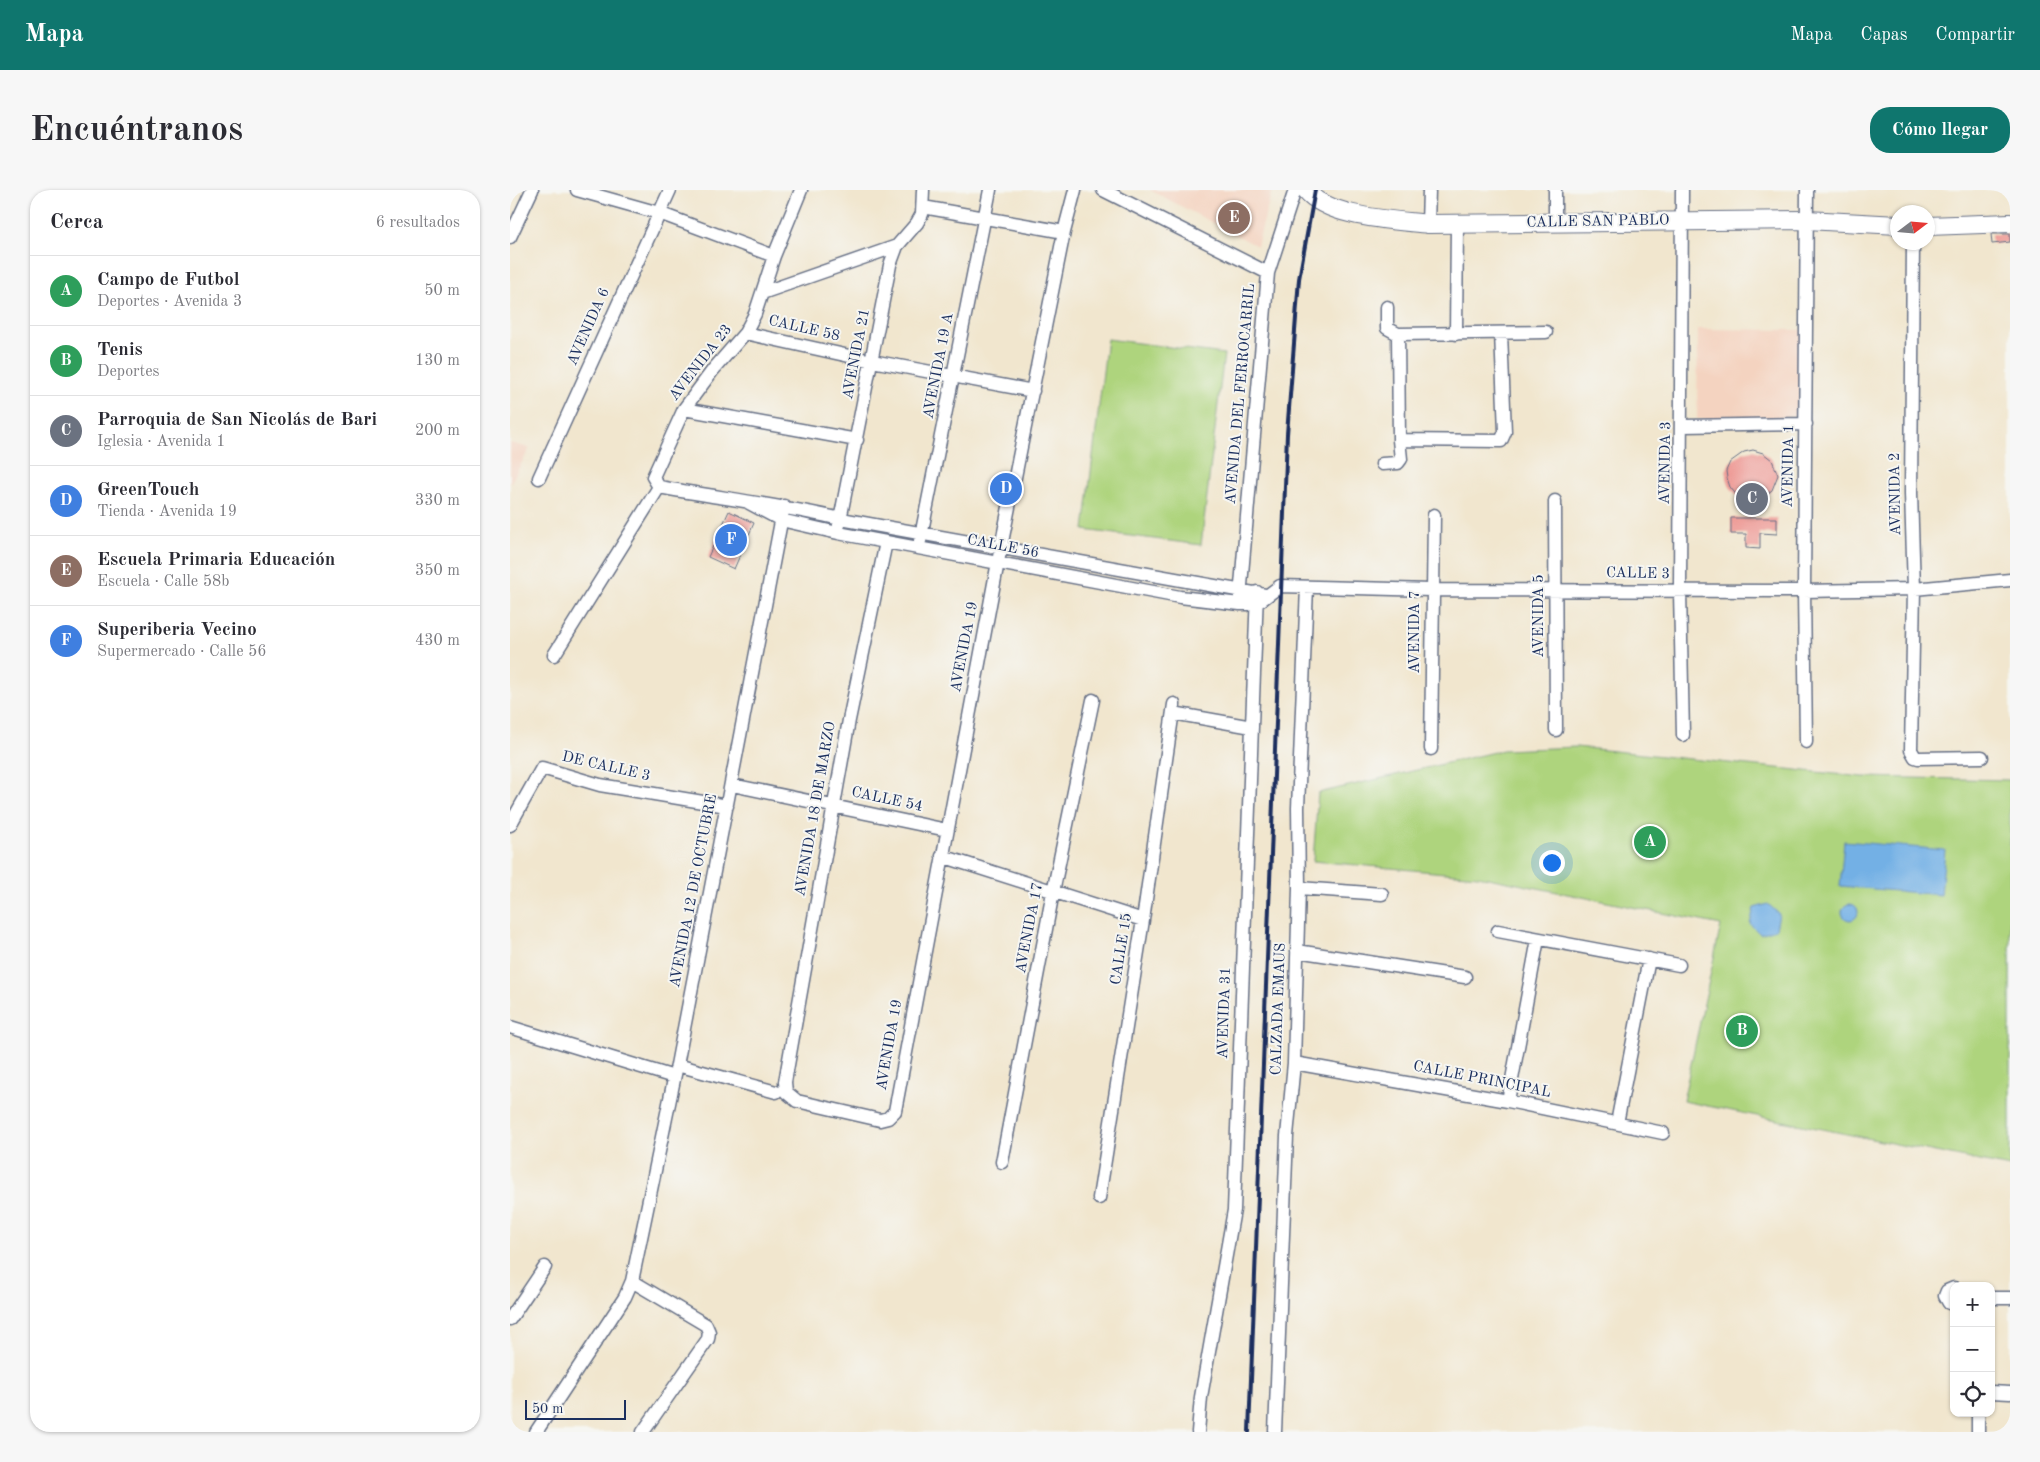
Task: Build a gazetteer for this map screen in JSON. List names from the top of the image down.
{
  "streets": {
    "street": [
      "CALLE SAN PABLO",
      "AVENIDA 6",
      "CALLE 58",
      "AVENIDA 21",
      "AVENIDA 23",
      "AVENIDA 19 A",
      "AVENIDA DEL FERROCARRIL",
      "AVENIDA 3",
      "AVENIDA 1",
      "AVENIDA 2",
      "CALLE 56",
      "CALLE 3",
      "AVENIDA 5",
      "AVENIDA 7",
      "AVENIDA 19",
      "DE CALLE 3",
      "CALLE 54",
      "AVENIDA 18 DE MARZO",
      "AVENIDA 12 DE OCTUBRE",
      "AVENIDA 17",
      "CALLE 15",
      "CALZADA EMAUS",
      "AVENIDA 31",
      "CALLE PRINCIPAL"
    ]
  },
  "crossings": [
    ["CALLE SAN PABLO", "AVENIDA 3"],
    ["CALLE SAN PABLO", "AVENIDA 1"],
    ["CALLE 58", "AVENIDA 21"],
    ["CALLE 58", "AVENIDA 23"],
    ["CALLE 58", "AVENIDA 19 A"],
    ["CALLE 58", "AVENIDA 19"],
    ["AVENIDA 21", "CALLE 56"],
    ["AVENIDA 23", "CALLE 56"],
    ["AVENIDA 19 A", "CALLE 56"],
    ["AVENIDA DEL FERROCARRIL", "CALLE 56"],
    ["AVENIDA 3", "CALLE 3"],
    ["AVENIDA 1", "CALLE 3"],
    ["AVENIDA 2", "CALLE 3"],
    ["CALLE 56", "CALLE 3"],
    ["CALLE 56", "AVENIDA 19"],
    ["CALLE 56", "AVENIDA 18 DE MARZO"],
    ["CALLE 56", "AVENIDA 12 DE OCTUBRE"],
    ["CALLE 56", "AVENIDA 31"],
    ["CALLE 3", "AVENIDA 5"],
    ["CALLE 3", "AVENIDA 7"],
    ["CALLE 3", "CALZADA EMAUS"],
    ["CALLE 3", "AVENIDA 31"],
    ["AVENIDA 19", "CALLE 54"],
    ["AVENIDA 19", "AVENIDA 18 DE MARZO"],
    ["DE CALLE 3", "AVENIDA 12 DE OCTUBRE"],
    ["CALLE 54", "AVENIDA 18 DE MARZO"],
    ["CALLE 54", "AVENIDA 12 DE OCTUBRE"],
    ["CALLE 15", "AVENIDA 31"],
    ["CALZADA EMAUS", "CALLE PRINCIPAL"]
  ],
  "scale_bar": "50 m",
  "north": "right",
  "page": {
    "header": "Mapa",
    "nav": ["Mapa", "Capas", "Compartir"],
    "buttons": "Cómo llegar",
    "title": "Encuéntranos",
    "heading": ["Cerca", "6 resultados"],
    "pins": [
      "E",
      "D",
      "C",
      "F",
      "A",
      "B"
    ],
    "list": [
      {
        "mark": "A",
        "name": "Campo de Futbol",
        "note": "Deportes · Avenida 3",
        "value": "50 m"
      },
      {
        "mark": "B",
        "name": "Tenis",
        "note": "Deportes",
        "value": "130 m"
      },
      {
        "mark": "C",
        "name": "Parroquia de San Nicolás de Bari",
        "note": "Iglesia · Avenida 1",
        "value": "200 m"
      },
      {
        "mark": "D",
        "name": "GreenTouch",
        "note": "Tienda · Avenida 19",
        "value": "330 m"
      },
      {
        "mark": "E",
        "name": "Escuela Primaria Educación",
        "note": "Escuela · Calle 58b",
        "value": "350 m"
      },
      {
        "mark": "F",
        "name": "Superiberia Vecino",
        "note": "Supermercado · Calle 56",
        "value": "430 m"
      }
    ],
    "map_buttons": ["+", "−"],
    "scale": "50 m"
  }
}
